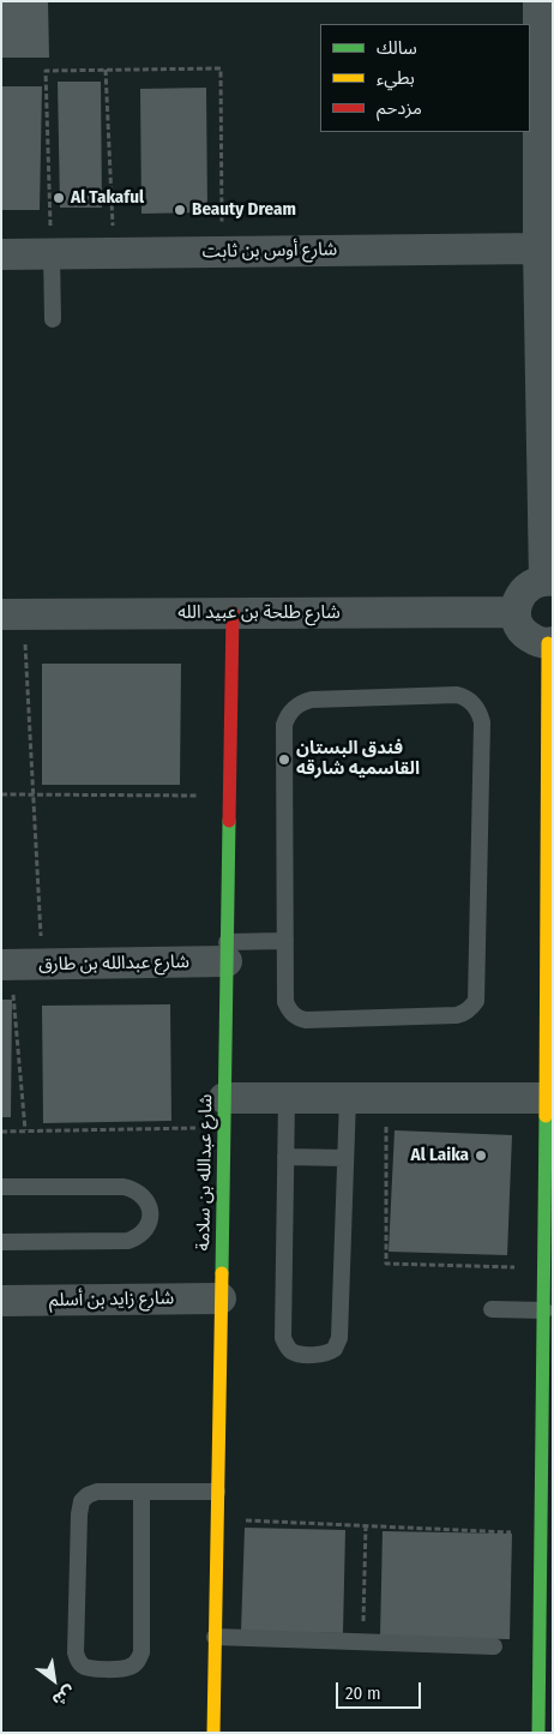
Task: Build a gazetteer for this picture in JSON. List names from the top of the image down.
{
  "streets": {
    "street": [
      "شارع أوس بن ثابت",
      "شارع طلحة بن عبيد الله",
      "شارع عبدالله بن طارق",
      "شارع عبدالله بن سلامة",
      "شارع زايد بن أسلم"
    ]
  },
  "crossings": [
    ["شارع طلحة بن عبيد الله", "شارع عبدالله بن سلامة"],
    ["شارع عبدالله بن طارق", "شارع عبدالله بن سلامة"],
    ["شارع عبدالله بن سلامة", "شارع زايد بن أسلم"]
  ],
  "places": [
    "Al Takaful",
    "Beauty Dream",
    "فندق البستان القاسميه شارقه",
    "Al Laika"
  ],
  "legend": ["سالك", "بطيء", "مزدحم"],
  "scale_bar": "20 m",
  "north": "bottom right"
}
